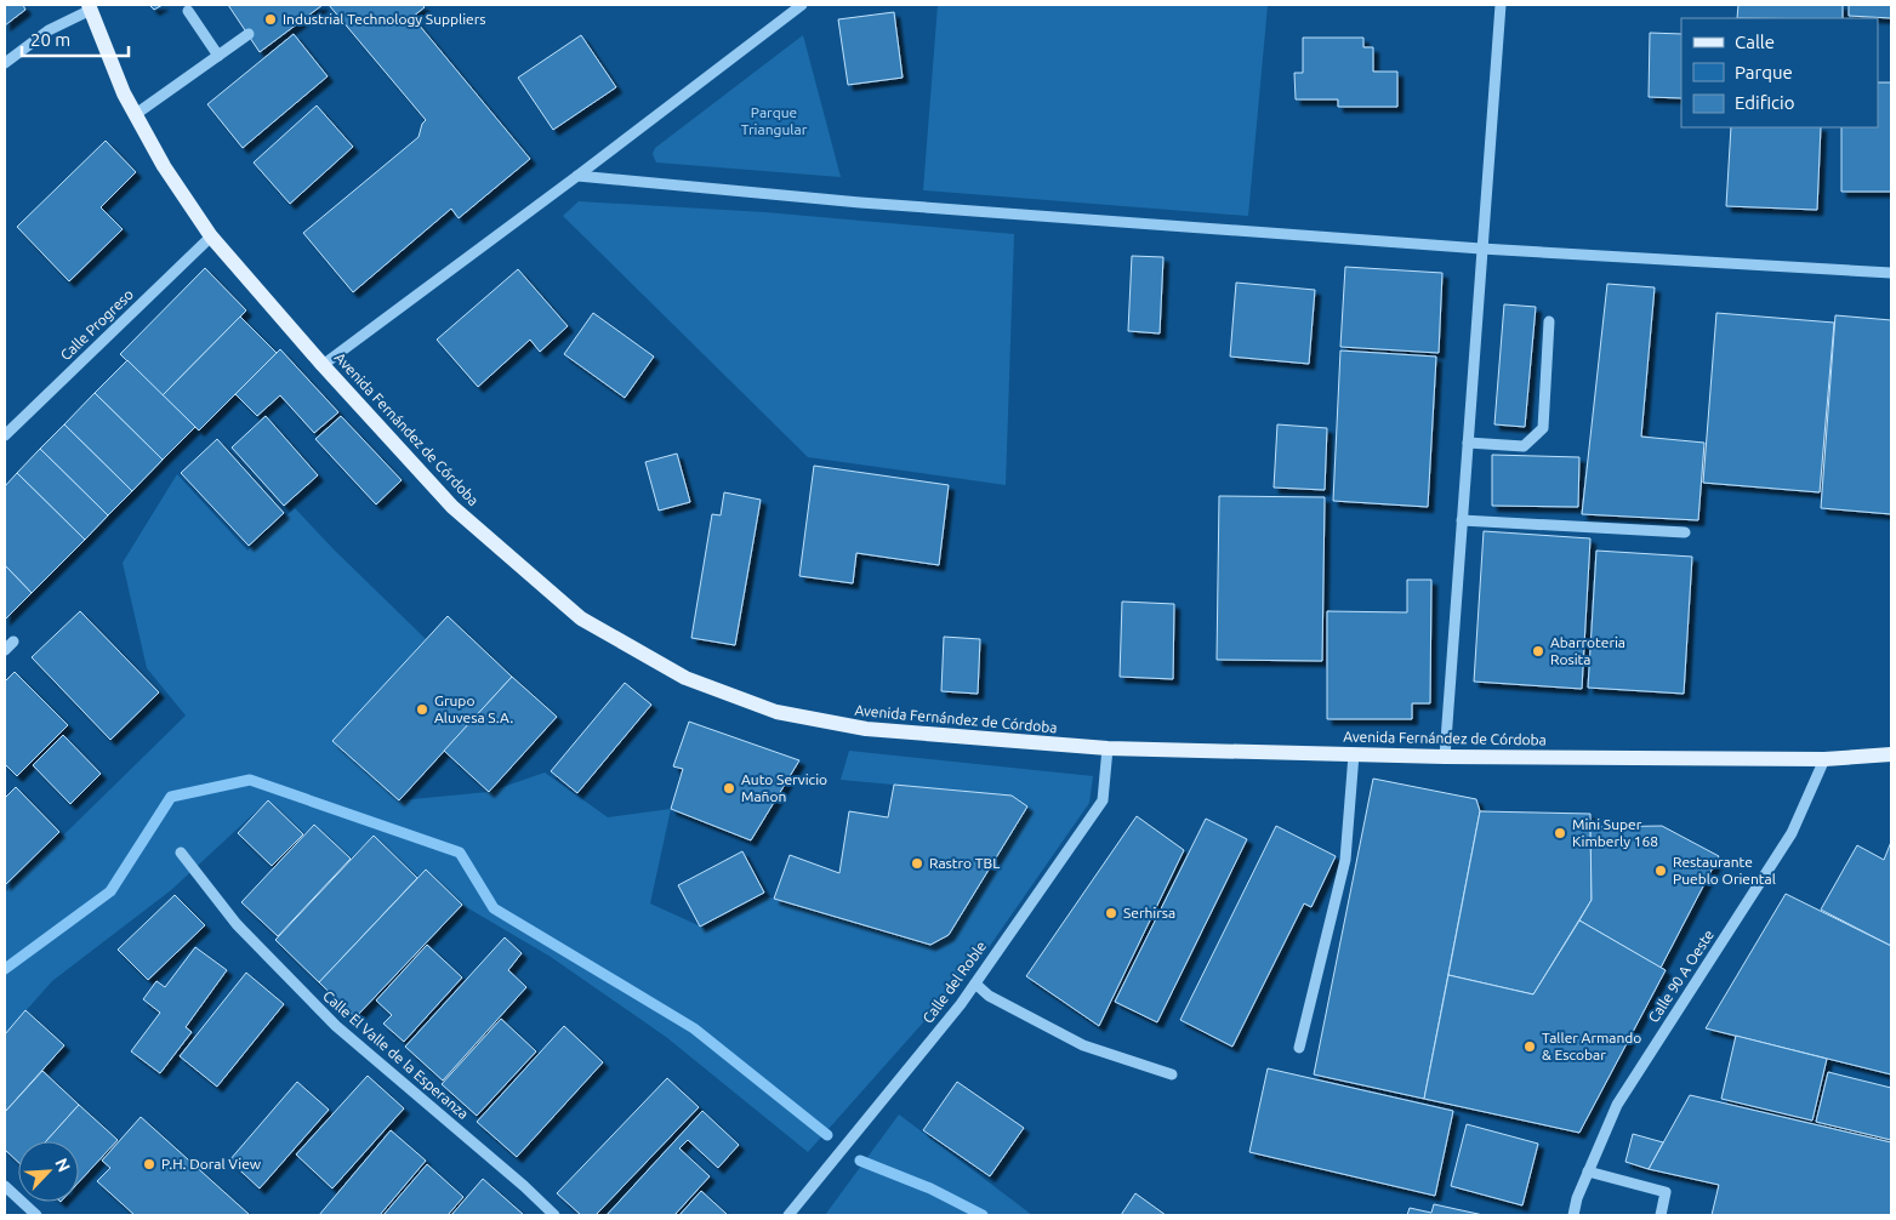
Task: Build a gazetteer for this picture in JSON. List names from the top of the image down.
{
  "streets": {
    "main road": ["Avenida Fernández de Córdoba"],
    "street": [
      "Calle Progreso",
      "Calle 90 A Oeste",
      "Calle del Roble",
      "Calle El Valle de la Esperanza"
    ]
  },
  "crossings": [
    ["Calle Progreso", "Avenida Fernández de Córdoba"],
    ["Avenida Fernández de Córdoba", "Calle 90 A Oeste"],
    ["Avenida Fernández de Córdoba", "Calle del Roble"]
  ],
  "parks": ["Parque Triangular"],
  "places": [
    "Industrial Technology Suppliers",
    "Abarroteria Rosita",
    "Grupo Aluvesa S.A.",
    "Auto Servicio Mañon",
    "Mini Super Kimberly 168",
    "Rastro TBL",
    "Restaurante Pueblo Oriental",
    "Serhirsa",
    "Taller Armando & Escobar",
    "P.H. Doral View"
  ],
  "legend": ["Calle", "Parque", "Edificio"],
  "scale_bar": "20 m",
  "north": "top right"
}
